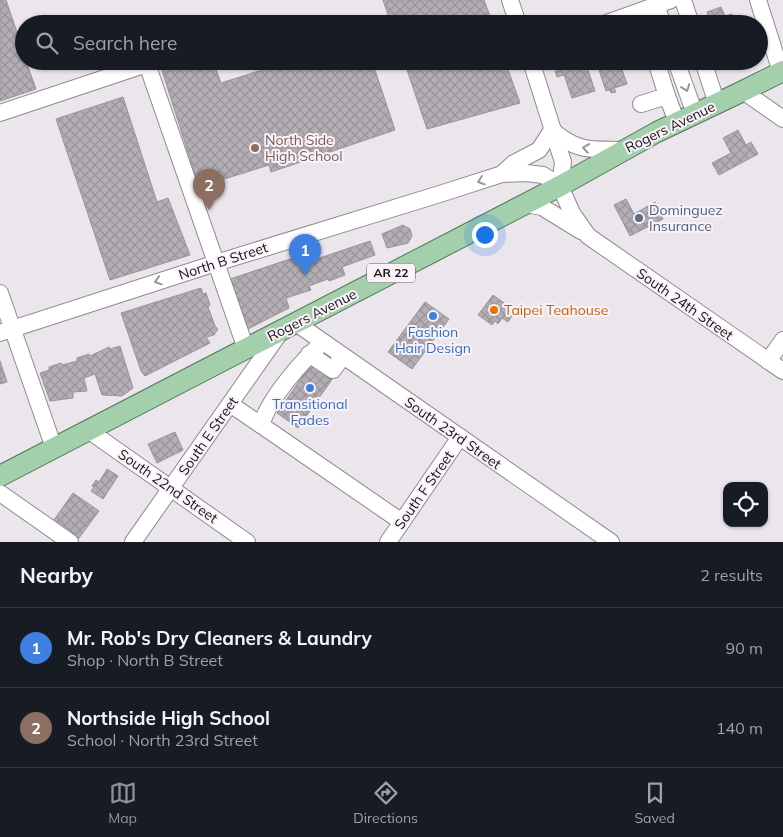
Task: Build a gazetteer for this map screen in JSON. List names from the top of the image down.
{
  "streets": {
    "main road": ["Rogers Avenue", "AR 22"],
    "street": [
      "North B Street",
      "South 24th Street",
      "South 23rd Street",
      "South E Street",
      "South 22nd Street",
      "South F Street"
    ]
  },
  "crossings": [
    ["Rogers Avenue", "North B Street"],
    ["Rogers Avenue", "South 24th Street"],
    ["Rogers Avenue", "South 23rd Street"],
    ["Rogers Avenue", "South E Street"],
    ["Rogers Avenue", "South 22nd Street"],
    ["North B Street", "South 24th Street"],
    ["South 23rd Street", "South E Street"],
    ["South 23rd Street", "South F Street"],
    ["South E Street", "South 22nd Street"]
  ],
  "one_way": ["North B Street"],
  "places": [
    "North Side High School",
    "Dominguez Insurance",
    "Taipei Teahouse",
    "Fashion Hair Design",
    "Transitional Fades"
  ],
  "page": {
    "search": "Search here",
    "pins": ["2", "1"],
    "heading": ["Nearby", "2 results"],
    "list": [
      {
        "mark": "1",
        "name": "Mr. Rob's Dry Cleaners & Laundry",
        "note": "Shop · North B Street",
        "value": "90 m"
      },
      {
        "mark": "2",
        "name": "Northside High School",
        "note": "School · North 23rd Street",
        "value": "140 m"
      }
    ],
    "nav": ["Map", "Directions", "Saved"]
  }
}
